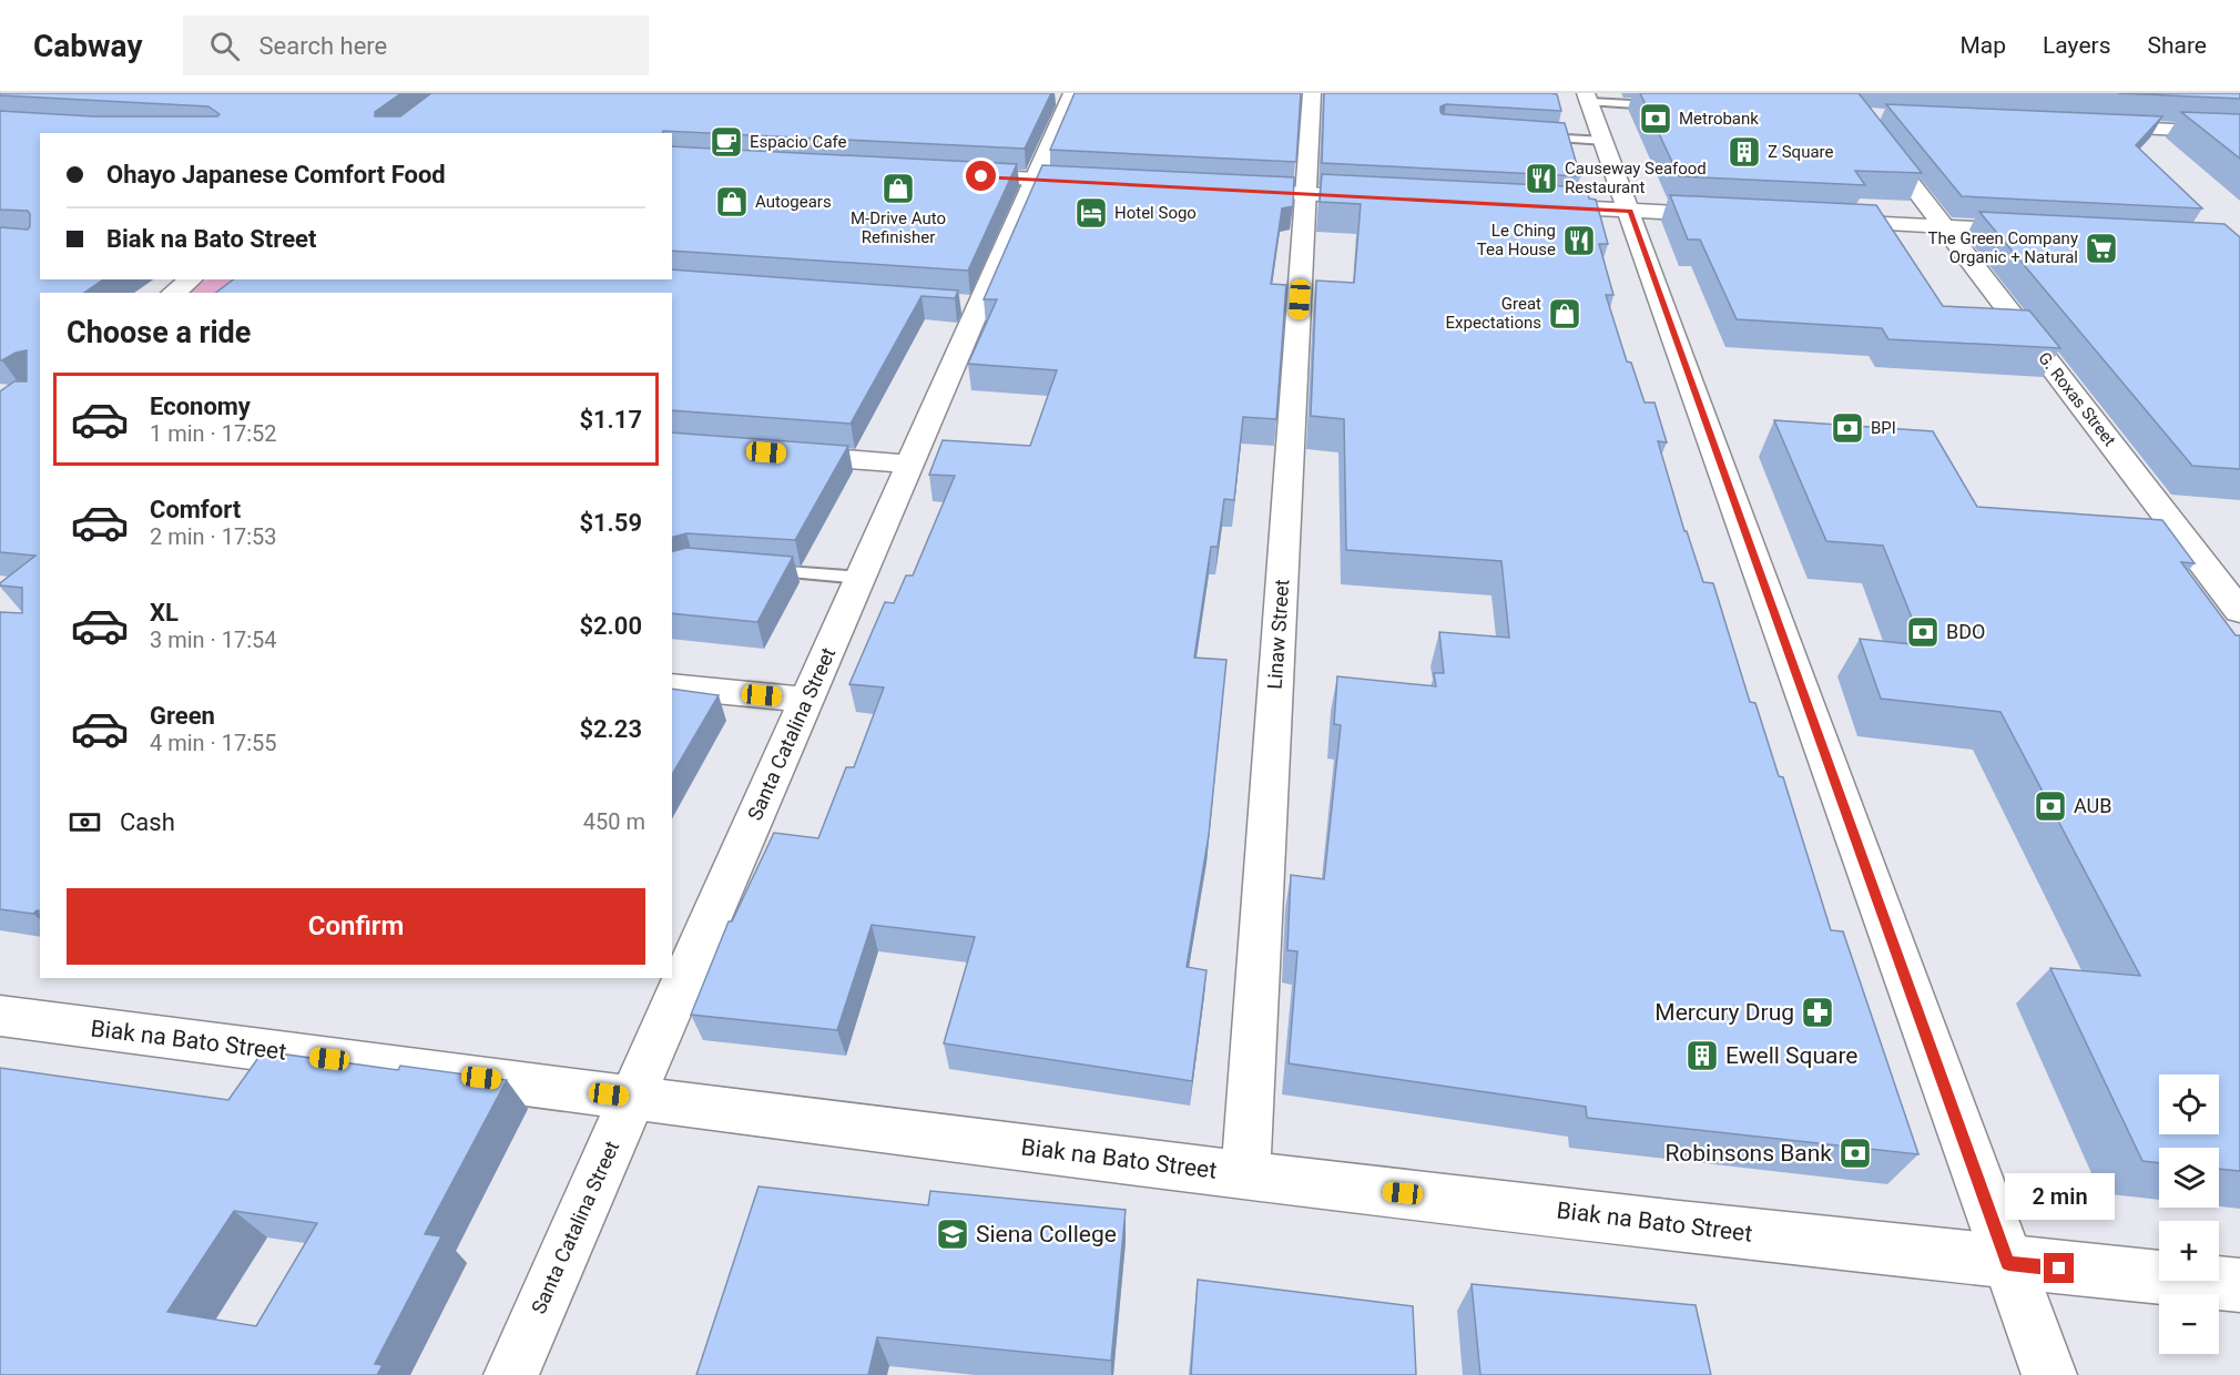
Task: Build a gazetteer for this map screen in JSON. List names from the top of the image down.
{
  "streets": {
    "street": [
      "G. Roxas Street",
      "Linaw Street",
      "Santa Catalina Street",
      "Biak na Bato Street"
    ]
  },
  "crossings": [
    ["Linaw Street", "Biak na Bato Street"],
    ["Santa Catalina Street", "Biak na Bato Street"]
  ],
  "places": {
    "bank": [
      "Metrobank",
      "BPI",
      "BDO",
      "AUB",
      "Robinsons Bank"
    ],
    "cafe": ["Espacio Cafe"],
    "building": ["Z Square", "Ewell Square"],
    "restaurant": ["Causeway Seafood Restaurant", "Le Ching Tea House"],
    "shop": ["M-Drive Auto Refinisher", "Autogears", "Great Expectations"],
    "hotel": ["Hotel Sogo"],
    "supermarket": ["The Green Company Organic + Natural"],
    "pharmacy": ["Mercury Drug"],
    "school or university": ["Siena College"]
  },
  "page": {
    "header": "Cabway",
    "search": "Search here",
    "nav": ["Map", "Layers", "Share"],
    "banner": ["Ohayo Japanese Comfort Food", "Biak na Bato Street"],
    "heading": "Choose a ride",
    "list": [
      {
        "name": "Economy",
        "note": "1 min · 17:52",
        "value": "$1.17"
      },
      {
        "name": "Comfort",
        "note": "2 min · 17:53",
        "value": "$1.59"
      },
      {
        "name": "XL",
        "note": "3 min · 17:54",
        "value": "$2.00"
      },
      {
        "name": "Green",
        "note": "4 min · 17:55",
        "value": "$2.23"
      }
    ],
    "pay": ["Cash", "450 m"],
    "buttons": "Confirm",
    "map_buttons": ["+", "−"],
    "bubble": "2 min"
  }
}
